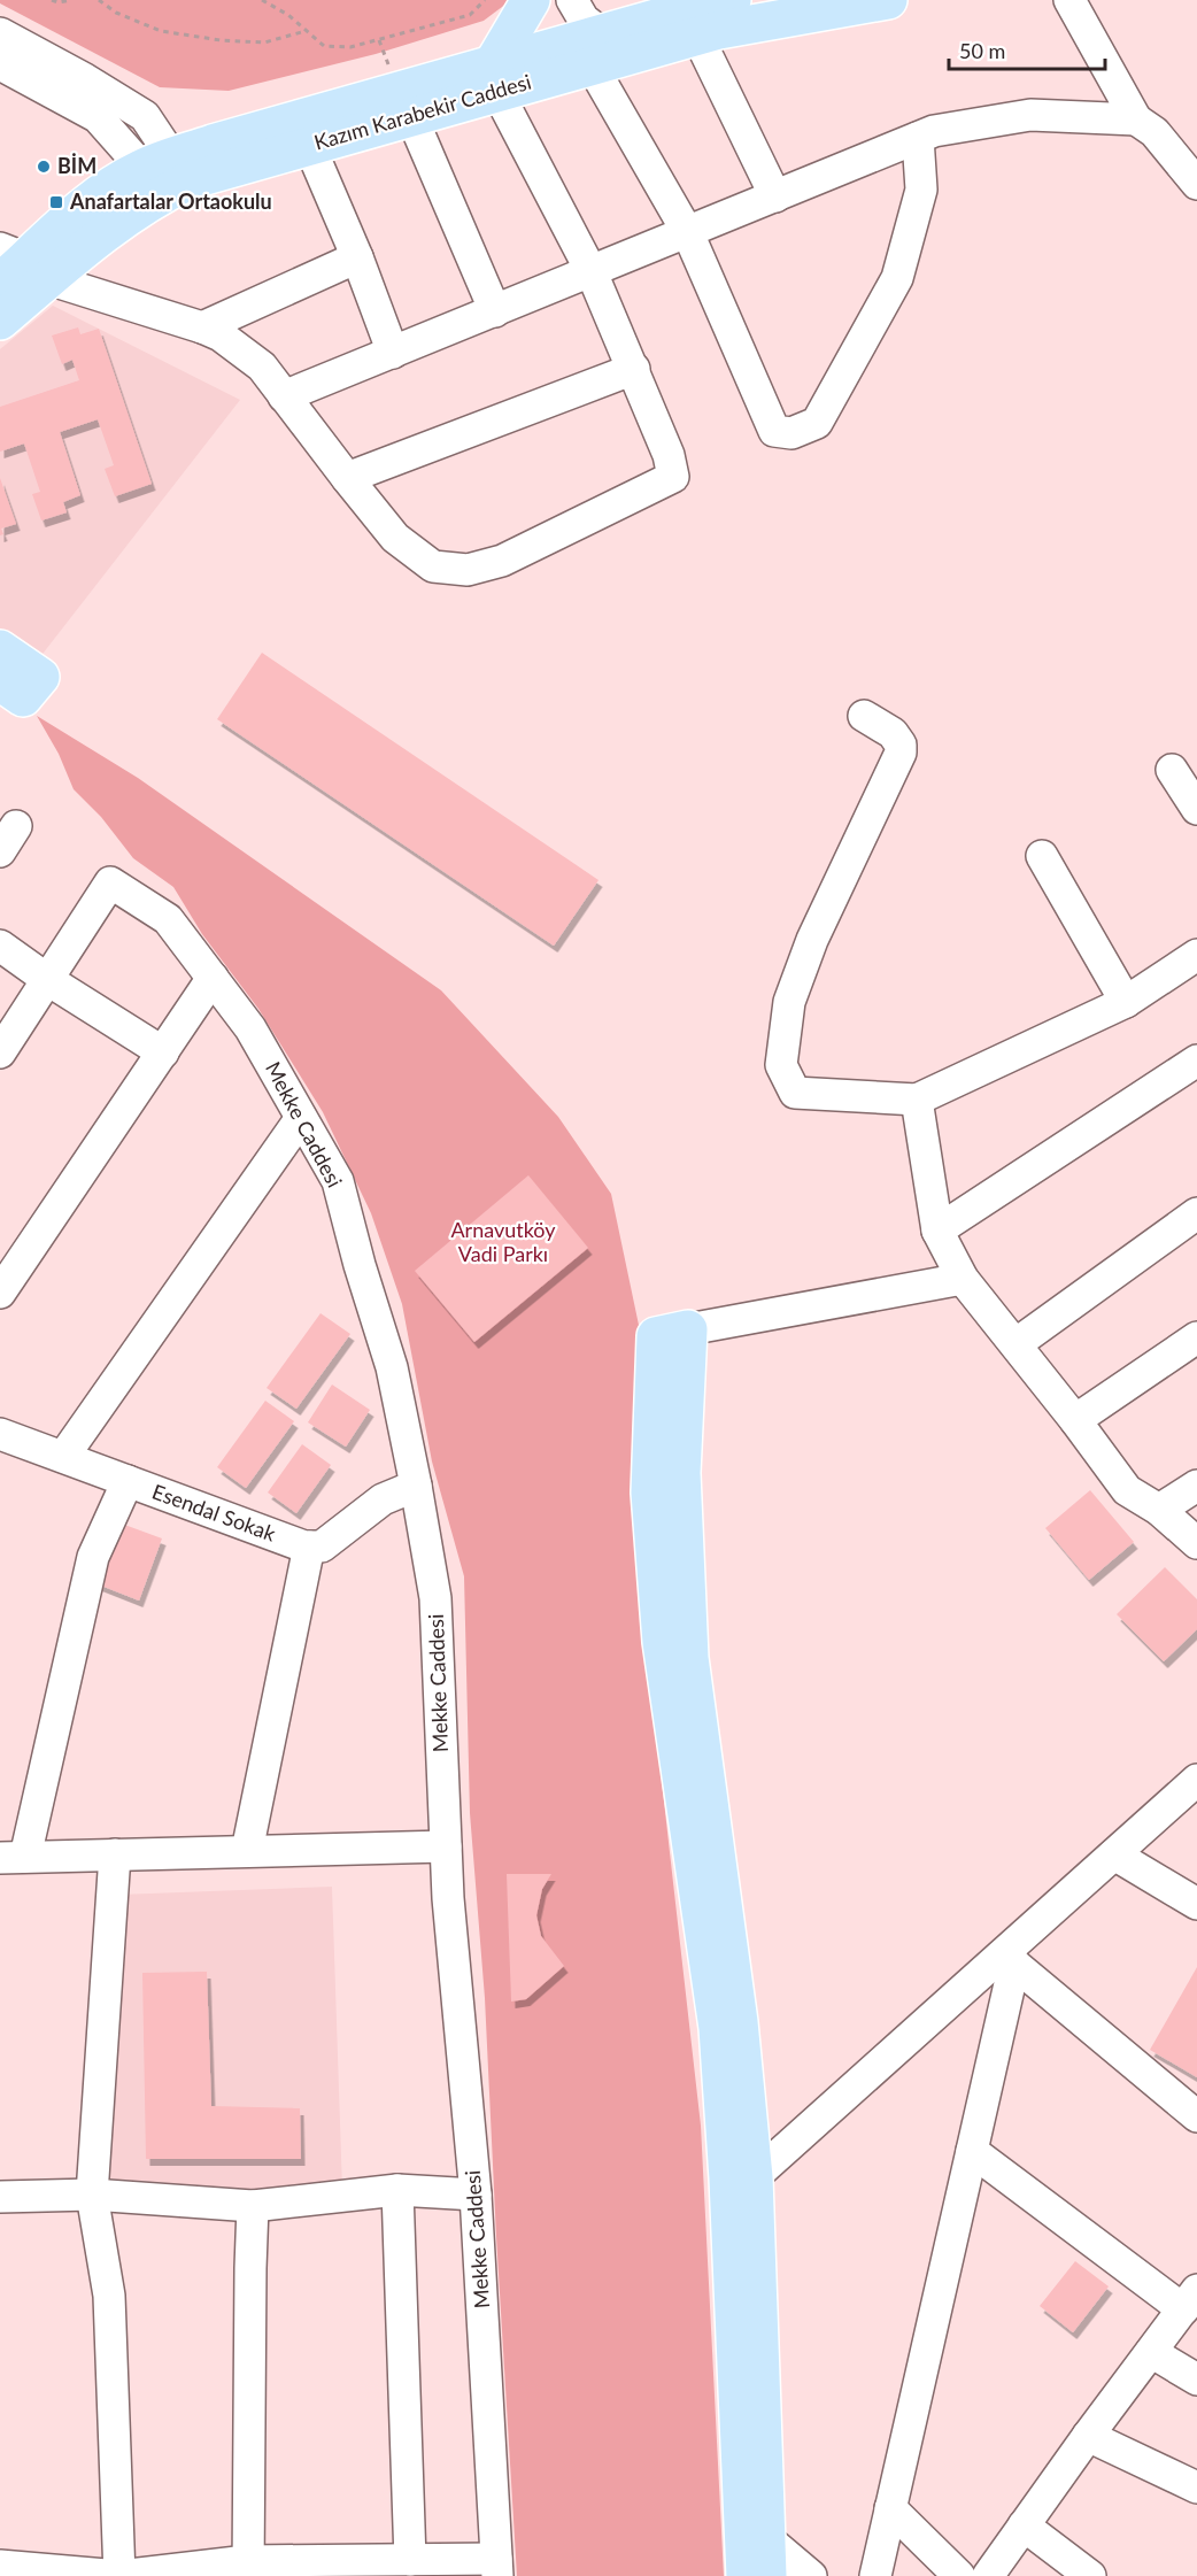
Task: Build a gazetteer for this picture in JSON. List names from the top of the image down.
{
  "streets": {
    "main road": ["Kazım Karabekir Caddesi"],
    "street": ["Mekke Caddesi", "Esendal Sokak"]
  },
  "parks": ["Arnavutköy Vadi Parkı"],
  "places": {
    "other": ["BİM"],
    "transit": ["Anafartalar Ortaokulu"]
  },
  "scale_bar": "50 m"
}
